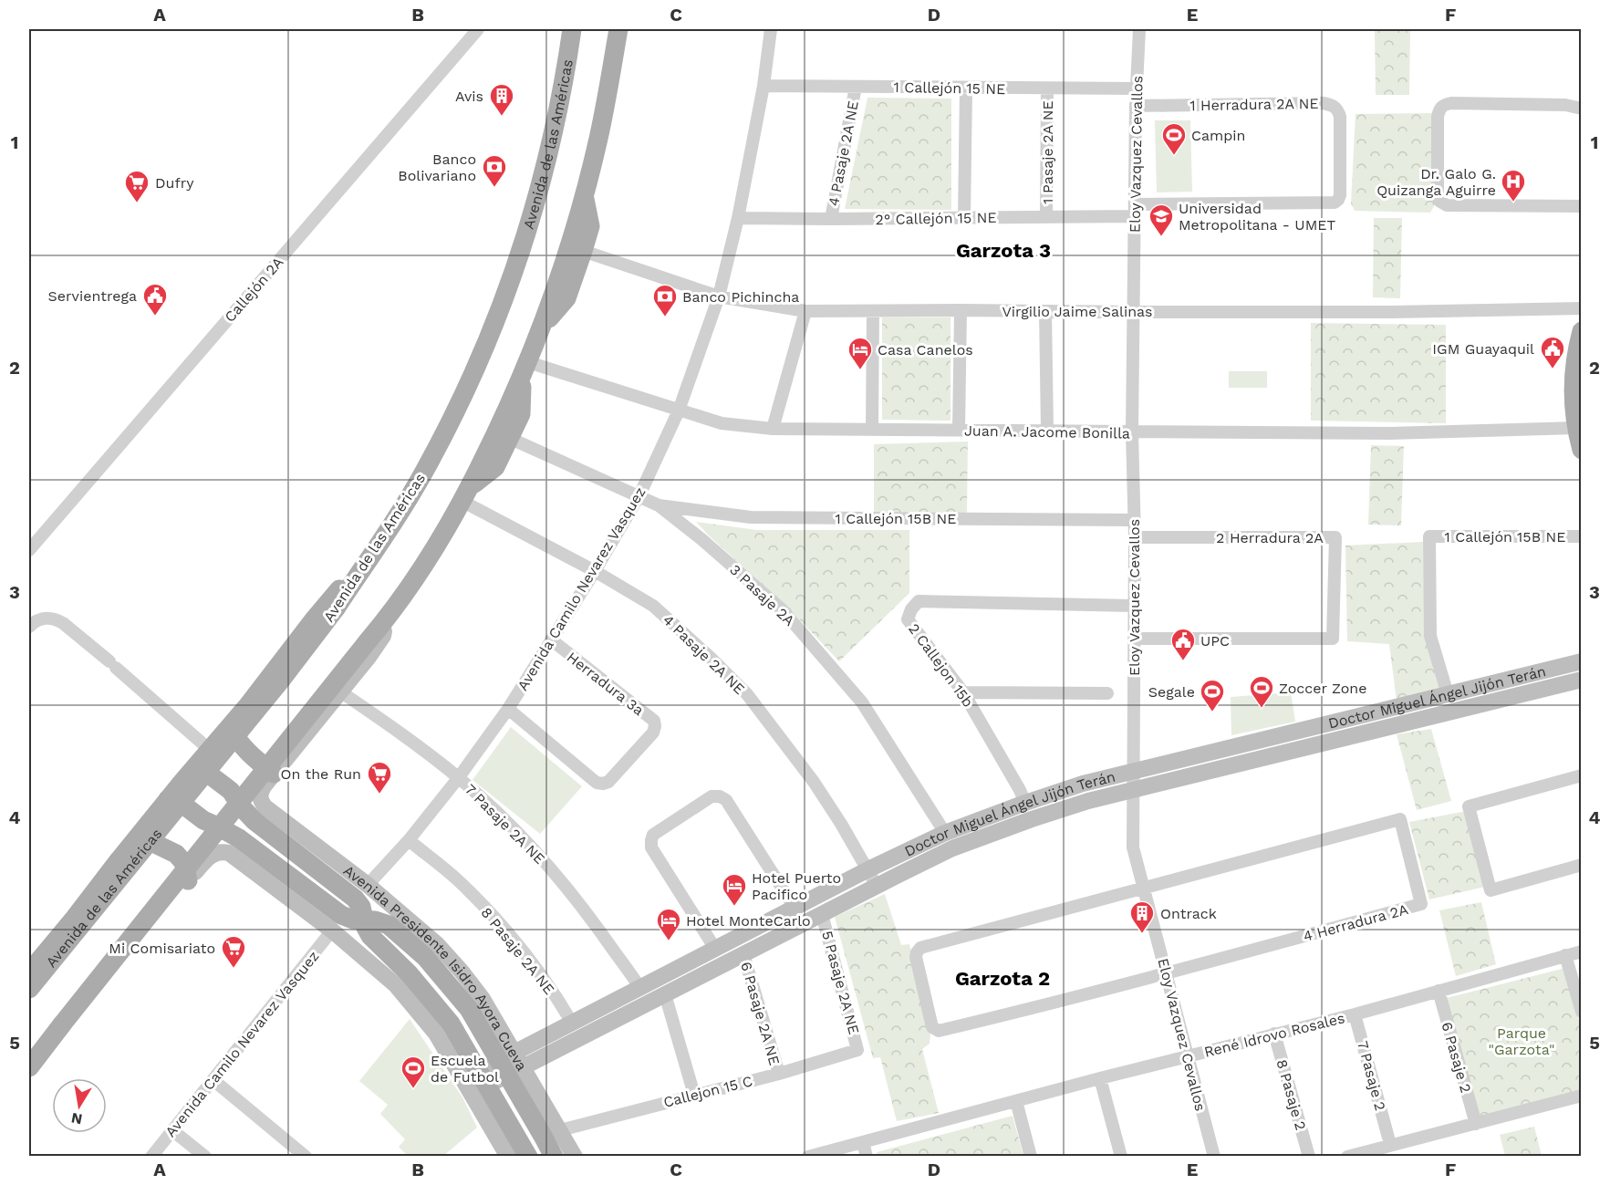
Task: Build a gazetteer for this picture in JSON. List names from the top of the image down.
{
  "streets": {
    "main road": ["Avenida de las Américas", "Avenida Presidente Isidro Ayora Cueva"],
    "street": [
      "1 Callejón 15 NE",
      "1 Herradura 2A NE",
      "1 Pasaje 2A NE",
      "4 Pasaje 2A NE",
      "Eloy Vazquez Cevallos",
      "2° Callejón 15 NE",
      "Callejón 2A",
      "Virgilio Jaime Salinas",
      "Juan A. Jacome Bonilla",
      "1 Callejón 15B NE",
      "2 Herradura 2A",
      "Avenida Camilo Nevarez Vasquez",
      "3 Pasaje 2A",
      "2 Callejon 15b",
      "Herradura 3a",
      "Doctor Miguel Ángel Jijón Terán",
      "7 Pasaje 2A NE",
      "4 Herradura 2A",
      "8 Pasaje 2A NE",
      "5 Pasaje 2A NE",
      "6 Pasaje 2A NE",
      "René Idrovo Rosales",
      "6 Pasaje 2",
      "7 Pasaje 2",
      "Callejon 15 C",
      "8 Pasaje 2"
    ]
  },
  "crossings": [
    ["1 Callejón 15 NE", "1 Pasaje 2A NE"],
    ["1 Callejón 15 NE", "4 Pasaje 2A NE"],
    ["1 Callejón 15 NE", "Eloy Vazquez Cevallos"],
    ["1 Callejón 15 NE", "Avenida Camilo Nevarez Vasquez"],
    ["1 Herradura 2A NE", "Eloy Vazquez Cevallos"],
    ["1 Herradura 2A NE", "2° Callejón 15 NE"],
    ["1 Pasaje 2A NE", "2° Callejón 15 NE"],
    ["4 Pasaje 2A NE", "2° Callejón 15 NE"],
    ["4 Pasaje 2A NE", "Avenida Camilo Nevarez Vasquez"],
    ["4 Pasaje 2A NE", "Doctor Miguel Ángel Jijón Terán"],
    ["Eloy Vazquez Cevallos", "2° Callejón 15 NE"],
    ["Eloy Vazquez Cevallos", "Virgilio Jaime Salinas"],
    ["Eloy Vazquez Cevallos", "Juan A. Jacome Bonilla"],
    ["Eloy Vazquez Cevallos", "1 Callejón 15B NE"],
    ["Eloy Vazquez Cevallos", "2 Herradura 2A"],
    ["Eloy Vazquez Cevallos", "2 Callejon 15b"],
    ["Eloy Vazquez Cevallos", "Doctor Miguel Ángel Jijón Terán"],
    ["Eloy Vazquez Cevallos", "4 Herradura 2A"],
    ["Eloy Vazquez Cevallos", "René Idrovo Rosales"],
    ["2° Callejón 15 NE", "Avenida Camilo Nevarez Vasquez"],
    ["Virgilio Jaime Salinas", "Avenida Camilo Nevarez Vasquez"],
    ["Juan A. Jacome Bonilla", "Avenida Camilo Nevarez Vasquez"],
    ["1 Callejón 15B NE", "3 Pasaje 2A"],
    ["1 Callejón 15B NE", "Doctor Miguel Ángel Jijón Terán"],
    ["Avenida Camilo Nevarez Vasquez", "3 Pasaje 2A"],
    ["Avenida Camilo Nevarez Vasquez", "Herradura 3a"],
    ["Avenida Camilo Nevarez Vasquez", "7 Pasaje 2A NE"],
    ["Avenida Camilo Nevarez Vasquez", "8 Pasaje 2A NE"],
    ["Avenida Camilo Nevarez Vasquez", "Avenida Presidente Isidro Ayora Cueva"],
    ["3 Pasaje 2A", "Doctor Miguel Ángel Jijón Terán"],
    ["2 Callejon 15b", "Doctor Miguel Ángel Jijón Terán"],
    ["Doctor Miguel Ángel Jijón Terán", "7 Pasaje 2A NE"],
    ["Doctor Miguel Ángel Jijón Terán", "8 Pasaje 2A NE"],
    ["Doctor Miguel Ángel Jijón Terán", "Avenida Presidente Isidro Ayora Cueva"],
    ["Doctor Miguel Ángel Jijón Terán", "5 Pasaje 2A NE"],
    ["Doctor Miguel Ángel Jijón Terán", "6 Pasaje 2A NE"],
    ["Avenida Presidente Isidro Ayora Cueva", "Callejon 15 C"],
    ["5 Pasaje 2A NE", "Callejon 15 C"],
    ["6 Pasaje 2A NE", "Callejon 15 C"],
    ["René Idrovo Rosales", "6 Pasaje 2"],
    ["René Idrovo Rosales", "7 Pasaje 2"],
    ["René Idrovo Rosales", "8 Pasaje 2"]
  ],
  "districts": ["Garzota 3", "Garzota 2"],
  "parks": ["Parque \"Garzota\""],
  "places": {
    "building": ["Avis", "Ontrack"],
    "sports": [
      "Campin",
      "Zoccer Zone",
      "Segale",
      "Escuela de Futbol"
    ],
    "bank": ["Banco Bolivariano", "Banco Pichincha"],
    "hospital": ["Dr. Galo G. Quizanga Aguirre"],
    "supermarket": ["Dufry", "On the Run", "Mi Comisariato"],
    "school or university": ["Universidad Metropolitana - UMET"],
    "public building": ["Servientrega", "IGM Guayaquil", "UPC"],
    "hotel": ["Casa Canelos", "Hotel Puerto Pacifico", "Hotel MonteCarlo"]
  },
  "north": "bottom",
  "grid": {
    "columns": [
      "A",
      "B",
      "C",
      "D",
      "E",
      "F"
    ],
    "rows": [
      "1",
      "2",
      "3",
      "4",
      "5"
    ]
  }
}
